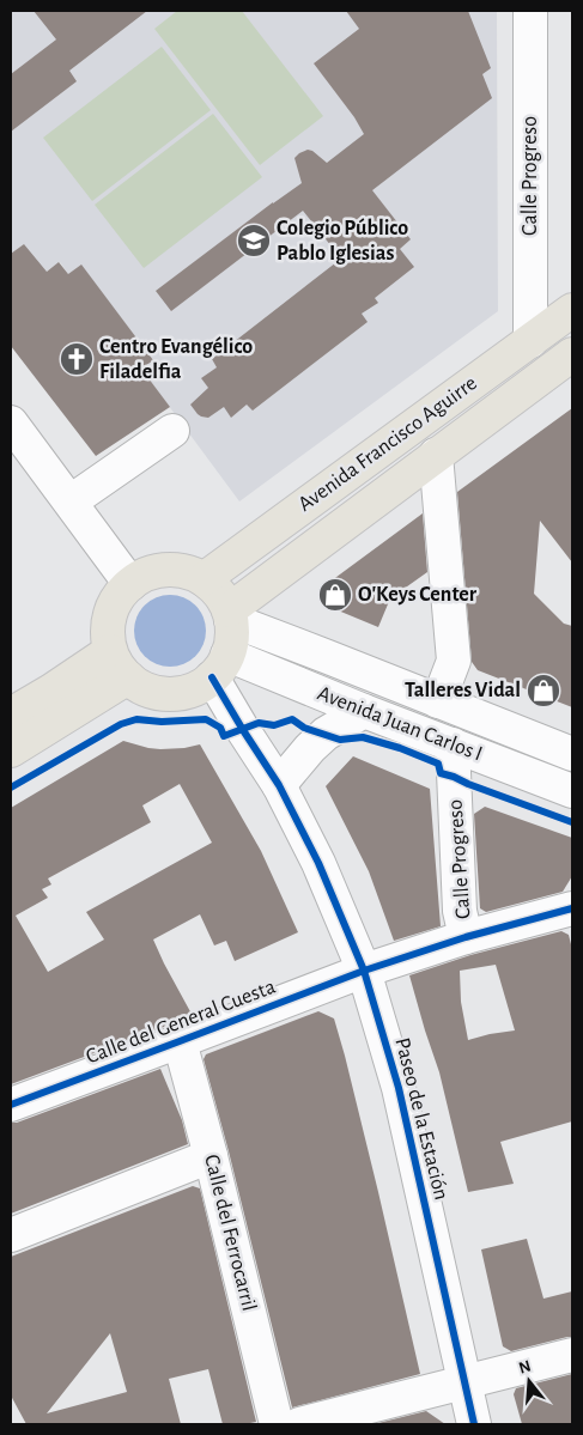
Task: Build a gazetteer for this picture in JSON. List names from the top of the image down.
{
  "streets": {
    "main road": ["Avenida Francisco Aguirre"],
    "street": [
      "Calle Progreso",
      "Avenida Juan Carlos I",
      "Calle del General Cuesta",
      "Paseo de la Estación",
      "Calle del Ferrocarril"
    ]
  },
  "crossings": [
    ["Calle Progreso", "Avenida Francisco Aguirre"],
    ["Calle Progreso", "Avenida Juan Carlos I"],
    ["Calle Progreso", "Calle del General Cuesta"],
    ["Avenida Francisco Aguirre", "Avenida Juan Carlos I"],
    ["Avenida Francisco Aguirre", "Paseo de la Estación"],
    ["Avenida Juan Carlos I", "Paseo de la Estación"],
    ["Calle del General Cuesta", "Paseo de la Estación"],
    ["Calle del General Cuesta", "Calle del Ferrocarril"]
  ],
  "places": {
    "school or university": ["Colegio Público Pablo Iglesias"],
    "church": ["Centro Evangélico Filadelfia"],
    "shop": ["O'Keys Center", "Talleres Vidal"]
  },
  "north": "top"
}
